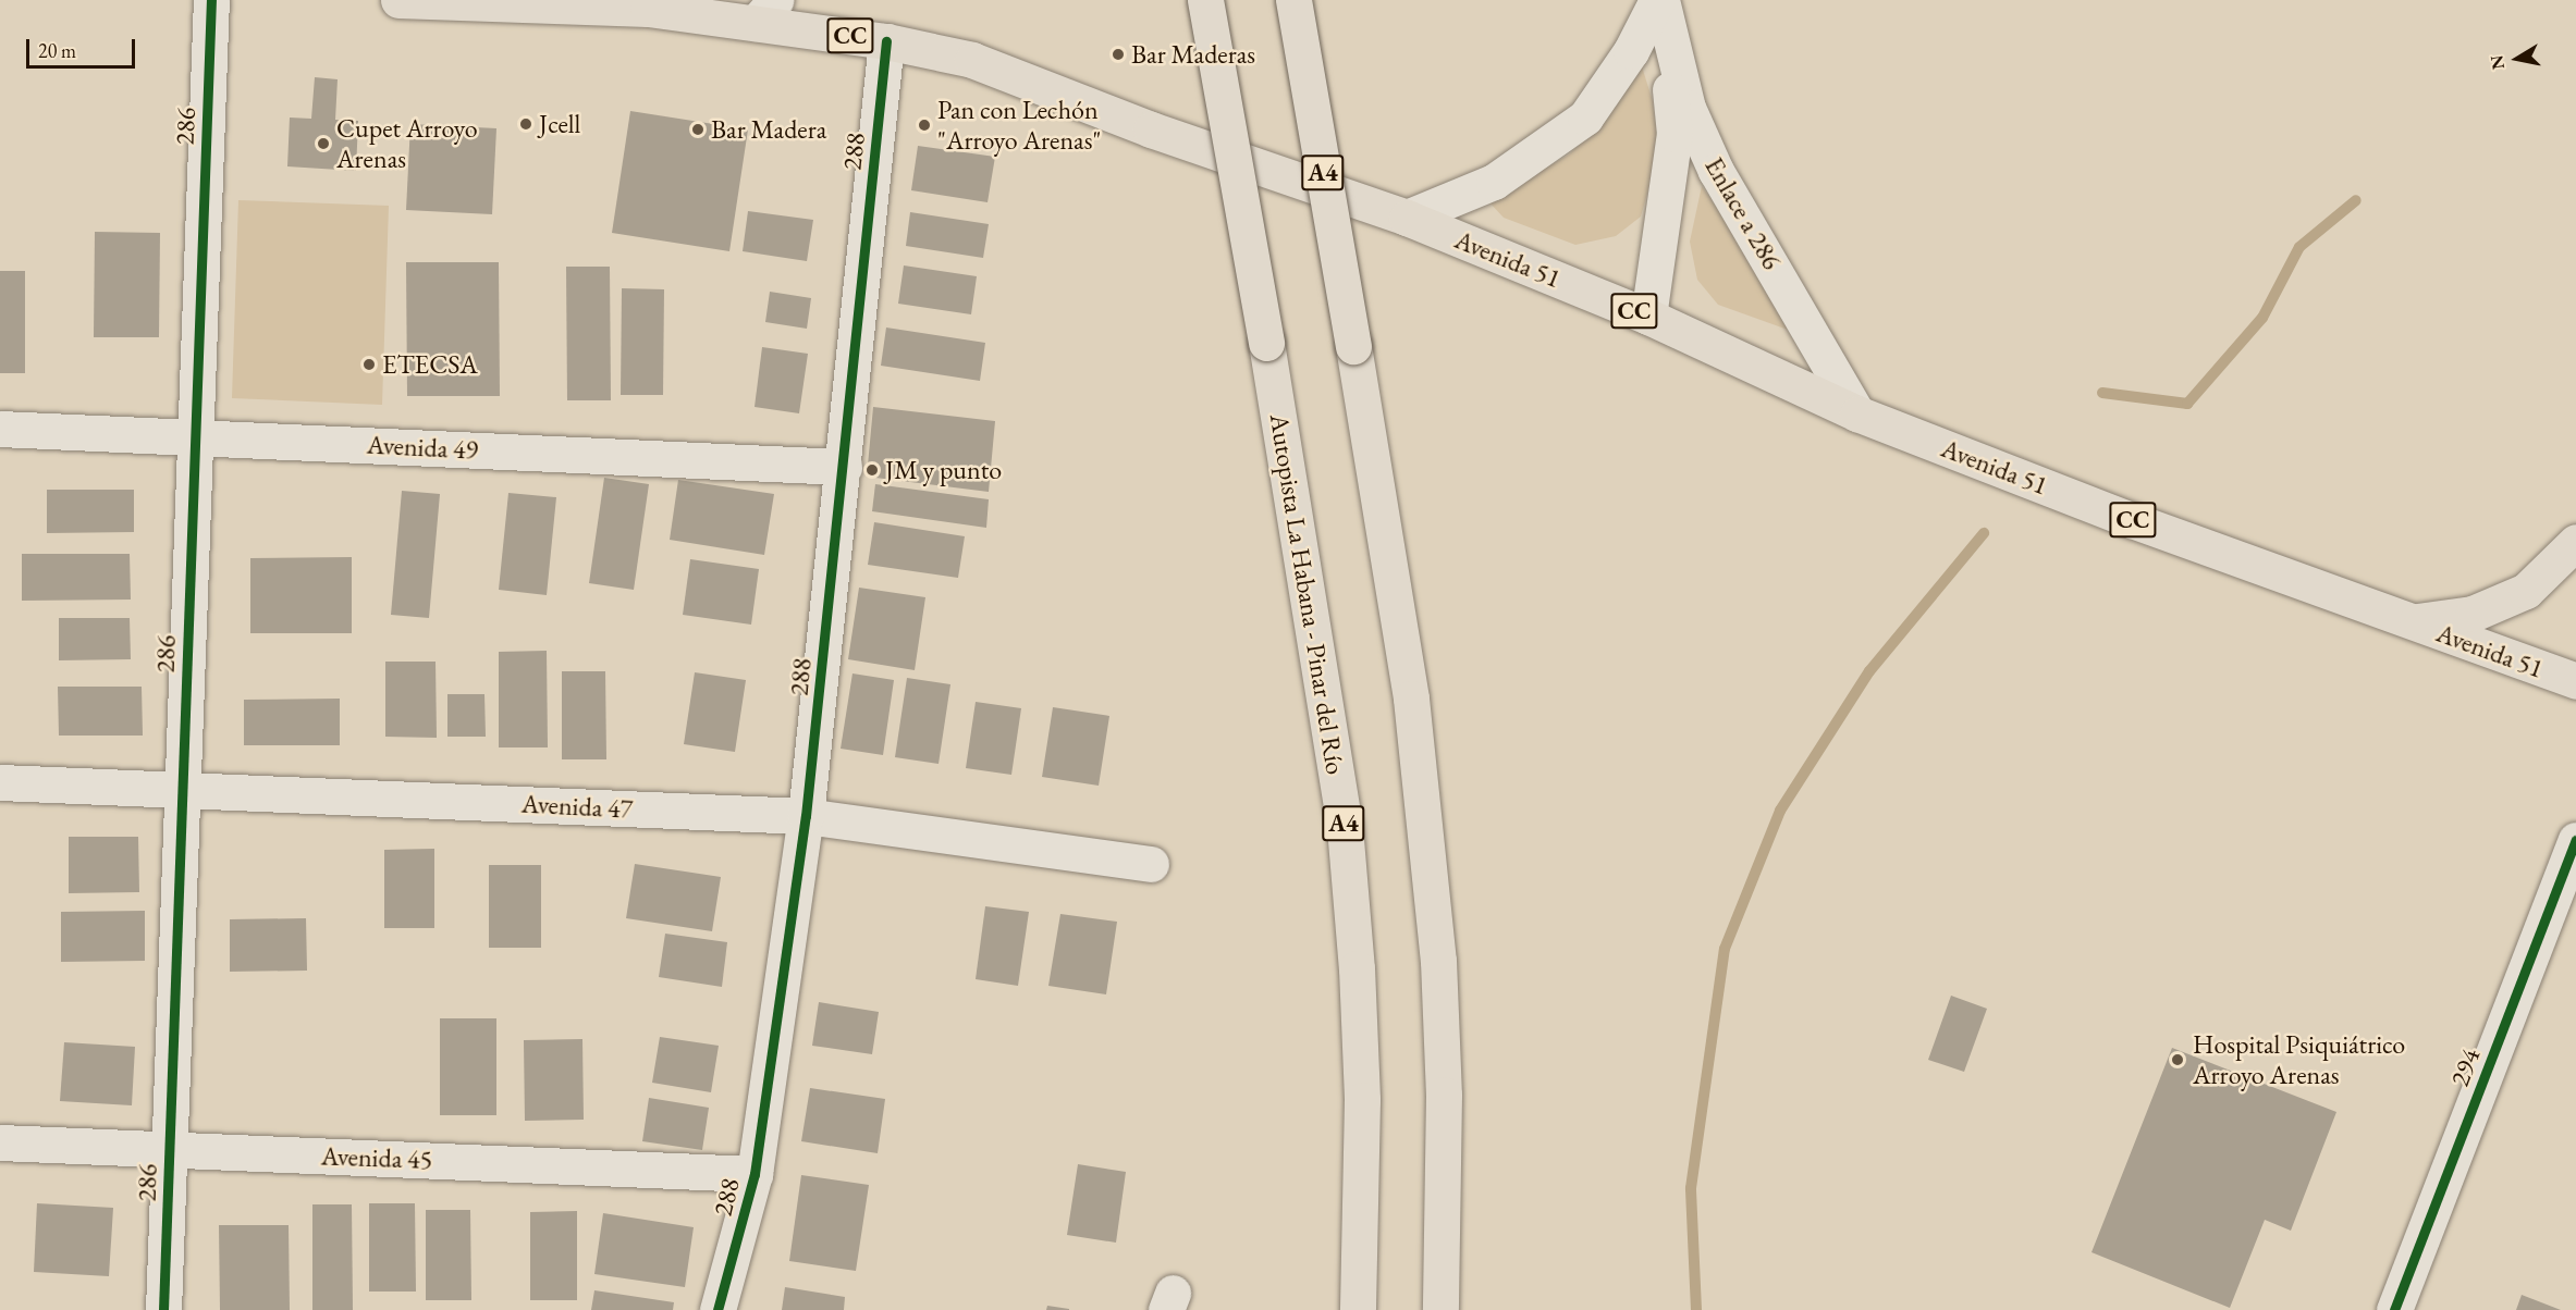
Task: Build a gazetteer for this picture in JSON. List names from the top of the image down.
{
  "streets": {
    "main road": [
      "CC",
      "A4",
      "Avenida 51",
      "Autopista La Habana - Pinar del Río"
    ],
    "street": [
      "286",
      "288",
      "Enlace a 286",
      "Avenida 49",
      "Avenida 47",
      "294",
      "Avenida 45"
    ]
  },
  "crossings": [
    ["286", "Avenida 49"],
    ["286", "Avenida 47"],
    ["286", "Avenida 45"],
    ["288", "Avenida 51"],
    ["288", "Avenida 49"],
    ["288", "Avenida 47"],
    ["288", "Avenida 45"],
    ["Enlace a 286", "Avenida 51"]
  ],
  "places": [
    "Bar Maderas",
    "Jcell",
    "Pan con Lechón \"Arroyo Arenas\"",
    "Bar Madera",
    "Cupet Arroyo Arenas",
    "ETECSA",
    "JM y punto",
    "Hospital Psiquiátrico Arroyo Arenas"
  ],
  "scale_bar": "20 m",
  "north": "left"
}
